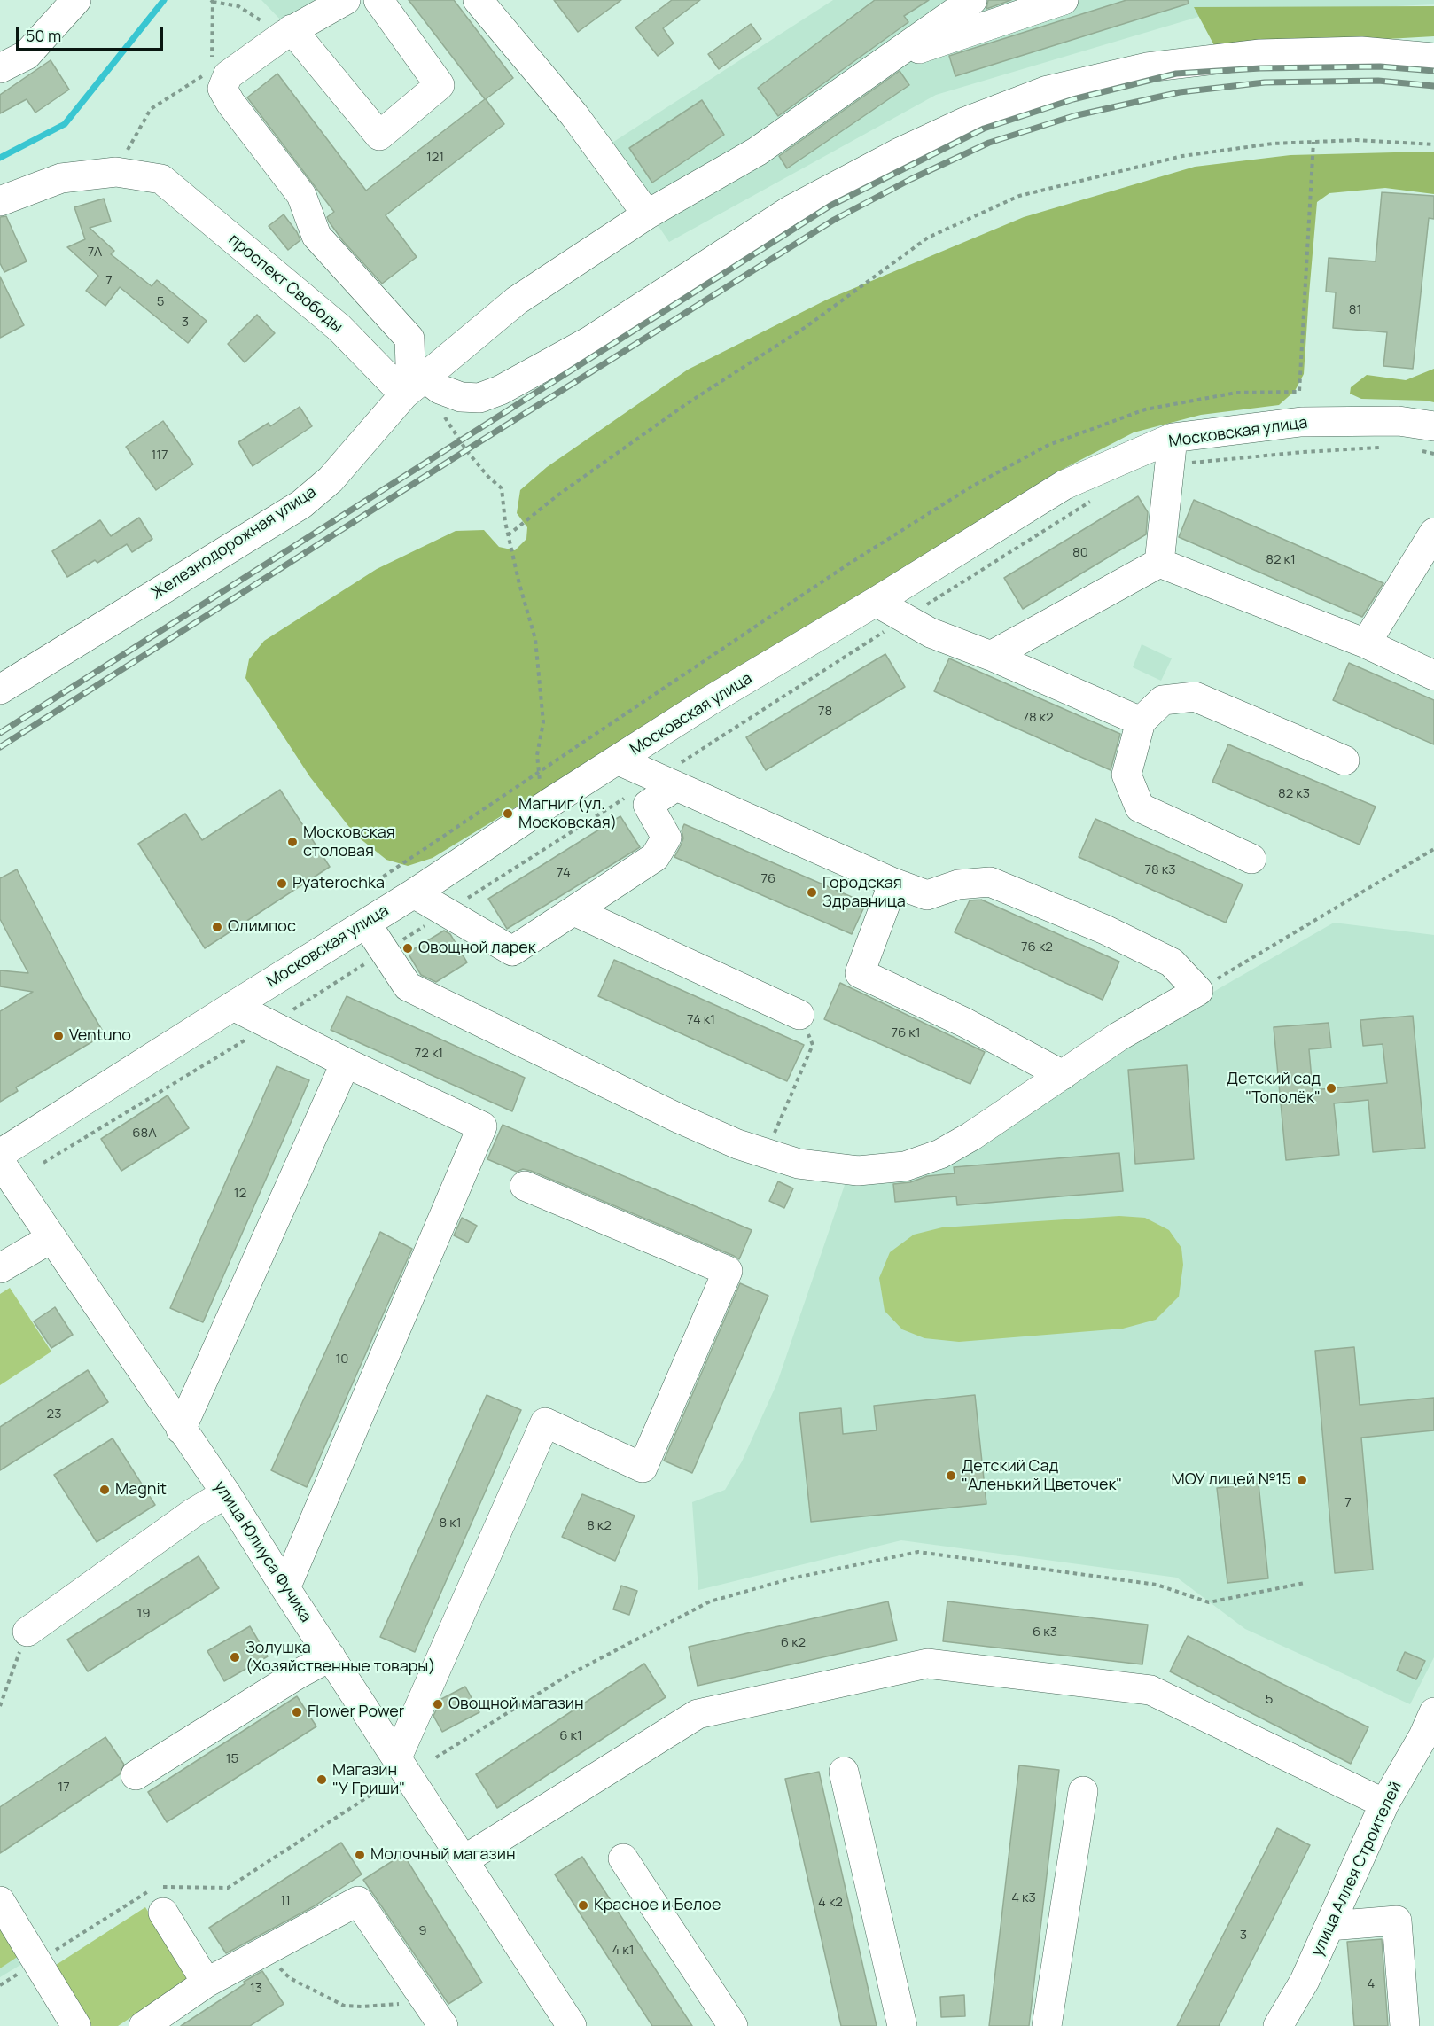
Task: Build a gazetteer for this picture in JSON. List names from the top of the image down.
{
  "streets": {
    "street": [
      "проспект Свободы",
      "Московская улица",
      "Железнодорожная улица",
      "улица Юлиуса Фучика",
      "улица Аллея Строителей"
    ]
  },
  "crossings": [
    ["проспект Свободы", "Железнодорожная улица"]
  ],
  "places": [
    "Магниг (ул. Московская)",
    "Московская столовая",
    "Pyaterochka",
    "Городская Здравница",
    "Олимпос",
    "Овощной ларек",
    "Ventuno",
    "Детский сад \"Тополёк\"",
    "Детский Сад \"Аленький Цветочек\"",
    "МОУ лицей №15",
    "Magnit",
    "Золушка (Хозяйственные товары)",
    "Овощной магазин",
    "Flower Power",
    "Магазин \"У Гриши\"",
    "Молочный магазин",
    "Красное и Белое"
  ],
  "house_numbers": [
    "121",
    "7А",
    "7",
    "5",
    "81",
    "3",
    "117",
    "80",
    "82 к1",
    "78",
    "78 к2",
    "82 к3",
    "78 к3",
    "74",
    "76",
    "76 к2",
    "74 к1",
    "76 к1",
    "72 к1",
    "68А",
    "12",
    "10",
    "23",
    "7",
    "8 к1",
    "8 к2",
    "19",
    "6 к3",
    "6 к2",
    "5",
    "6 к1",
    "15",
    "17",
    "4 к3",
    "11",
    "4 к2",
    "9",
    "3",
    "4 к1",
    "4",
    "13"
  ],
  "scale_bar": "50 m"
}
